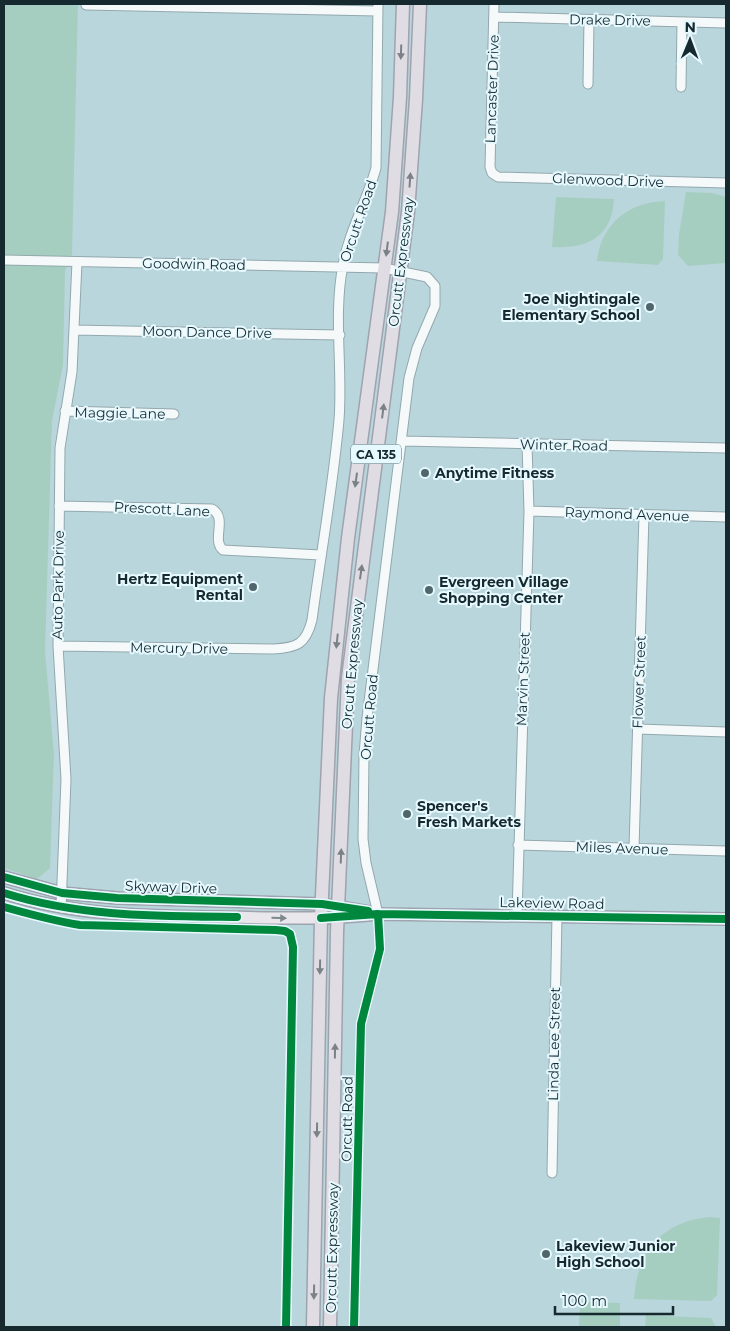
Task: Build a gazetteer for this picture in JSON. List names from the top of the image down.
{
  "streets": {
    "highway": ["Orcutt Expressway", "CA 135"],
    "main road": ["Skyway Drive", "Lakeview Road"],
    "street": [
      "Drake Drive",
      "Lancaster Drive",
      "Glenwood Drive",
      "Orcutt Road",
      "Goodwin Road",
      "Moon Dance Drive",
      "Maggie Lane",
      "Winter Road",
      "Prescott Lane",
      "Raymond Avenue",
      "Auto Park Drive",
      "Mercury Drive",
      "Marvin Street",
      "Flower Street",
      "Miles Avenue",
      "Linda Lee Street"
    ]
  },
  "crossings": [
    ["Drake Drive", "Lancaster Drive"],
    ["Lancaster Drive", "Glenwood Drive"],
    ["Orcutt Road", "Orcutt Expressway"],
    ["Orcutt Road", "Goodwin Road"],
    ["Orcutt Road", "Moon Dance Drive"],
    ["Orcutt Road", "Winter Road"],
    ["Orcutt Road", "Prescott Lane"],
    ["Orcutt Road", "Mercury Drive"],
    ["Orcutt Road", "Lakeview Road"],
    ["Orcutt Expressway", "Goodwin Road"],
    ["Orcutt Expressway", "Skyway Drive"],
    ["Orcutt Expressway", "Lakeview Road"],
    ["Goodwin Road", "Auto Park Drive"],
    ["Moon Dance Drive", "Auto Park Drive"],
    ["Maggie Lane", "Auto Park Drive"],
    ["Winter Road", "Marvin Street"],
    ["Prescott Lane", "Auto Park Drive"],
    ["Raymond Avenue", "Marvin Street"],
    ["Raymond Avenue", "Flower Street"],
    ["Auto Park Drive", "Mercury Drive"],
    ["Auto Park Drive", "Skyway Drive"],
    ["Marvin Street", "Miles Avenue"],
    ["Marvin Street", "Lakeview Road"],
    ["Flower Street", "Miles Avenue"],
    ["Skyway Drive", "Lakeview Road"],
    ["Lakeview Road", "Linda Lee Street"]
  ],
  "places": [
    "Joe Nightingale Elementary School",
    "Anytime Fitness",
    "Hertz Equipment Rental",
    "Evergreen Village Shopping Center",
    "Spencer's Fresh Markets",
    "Lakeview Junior High School"
  ],
  "scale_bar": "100 m",
  "north": "top"
}
